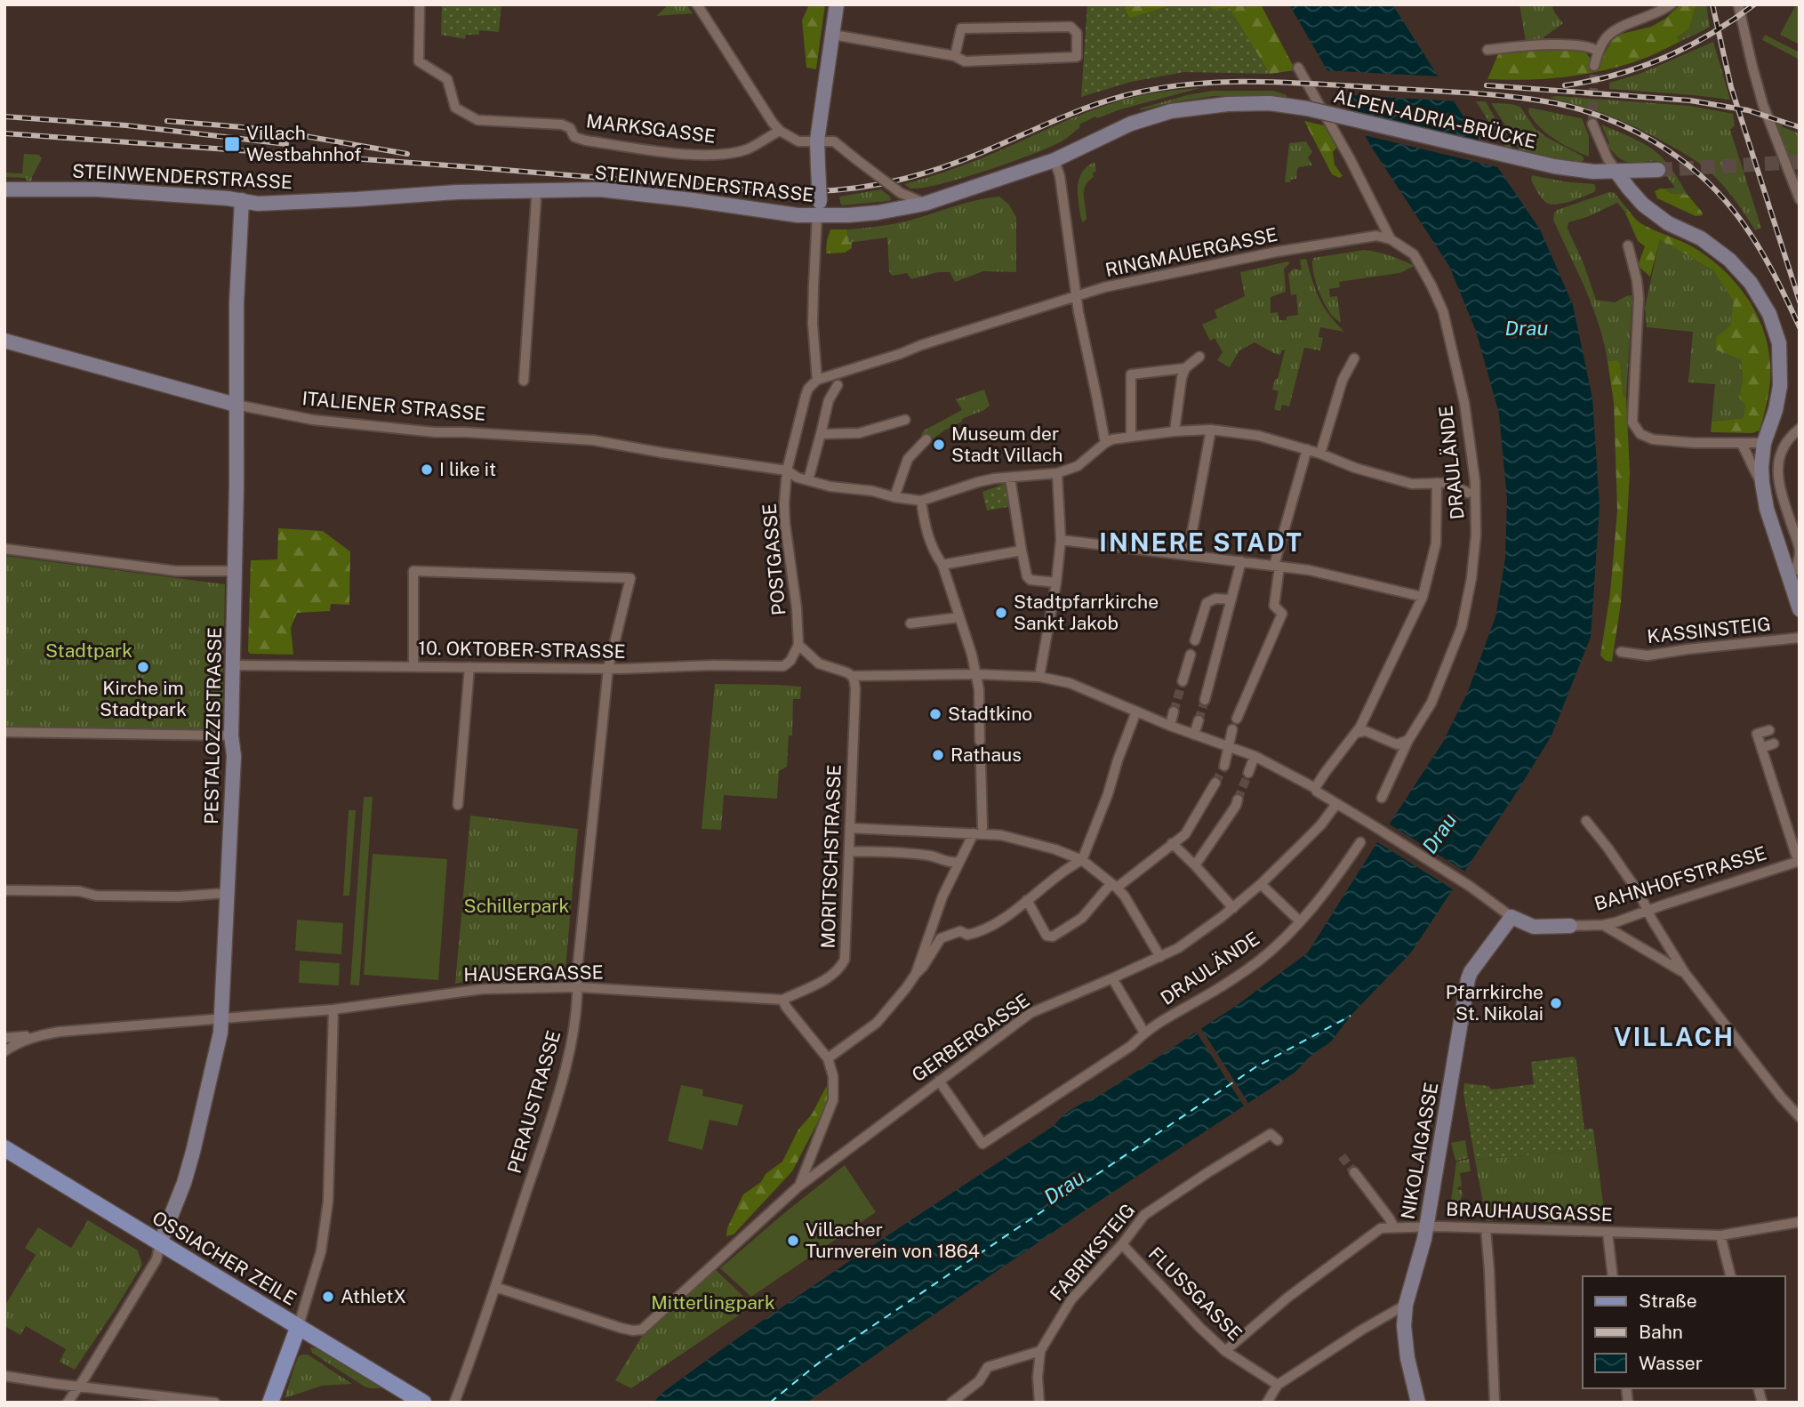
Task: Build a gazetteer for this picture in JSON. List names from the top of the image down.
{
  "streets": {
    "main road": [
      "ALPEN-ADRIA-BRÜCKE",
      "STEINWENDERSTRASSE",
      "ITALIENER STRASSE",
      "PESTALOZZISTRASSE",
      "BAHNHOFSTRASSE",
      "NIKOLAIGASSE",
      "OSSIACHER ZEILE"
    ],
    "street": [
      "MARKSGASSE",
      "RINGMAUERGASSE",
      "DRAULÄNDE",
      "POSTGASSE",
      "KASSINSTEIG",
      "10. OKTOBER-STRASSE",
      "MORITSCHSTRASSE",
      "HAUSERGASSE",
      "GERBERGASSE",
      "PERAUSTRASSE",
      "BRAUHAUSGASSE",
      "FABRIKSTEIG",
      "FLUSSGASSE"
    ]
  },
  "crossings": [
    ["ALPEN-ADRIA-BRÜCKE", "STEINWENDERSTRASSE"],
    ["STEINWENDERSTRASSE", "PESTALOZZISTRASSE"],
    ["RINGMAUERGASSE", "DRAULÄNDE"],
    ["RINGMAUERGASSE", "POSTGASSE"],
    ["ITALIENER STRASSE", "POSTGASSE"],
    ["ITALIENER STRASSE", "PESTALOZZISTRASSE"],
    ["DRAULÄNDE", "GERBERGASSE"],
    ["POSTGASSE", "10. OKTOBER-STRASSE"],
    ["10. OKTOBER-STRASSE", "PESTALOZZISTRASSE"],
    ["10. OKTOBER-STRASSE", "PERAUSTRASSE"],
    ["PESTALOZZISTRASSE", "HAUSERGASSE"],
    ["PESTALOZZISTRASSE", "OSSIACHER ZEILE"],
    ["MORITSCHSTRASSE", "HAUSERGASSE"],
    ["BAHNHOFSTRASSE", "GERBERGASSE"],
    ["BAHNHOFSTRASSE", "NIKOLAIGASSE"],
    ["HAUSERGASSE", "PERAUSTRASSE"],
    ["GERBERGASSE", "PERAUSTRASSE"],
    ["NIKOLAIGASSE", "BRAUHAUSGASSE"],
    ["BRAUHAUSGASSE", "FLUSSGASSE"],
    ["FABRIKSTEIG", "FLUSSGASSE"]
  ],
  "districts": ["INNERE STADT", "VILLACH"],
  "water": ["Drau"],
  "parks": ["Stadtpark", "Schillerpark", "Mitterlingpark"],
  "places": {
    "transit": ["Villach Westbahnhof"],
    "other": [
      "Museum der Stadt Villach",
      "I like it",
      "Stadtpfarrkirche Sankt Jakob",
      "Kirche im Stadtpark",
      "Stadtkino",
      "Rathaus",
      "Pfarrkirche St. Nikolai",
      "Villacher Turnverein von 1864",
      "AthletX"
    ]
  },
  "legend": ["Straße", "Bahn", "Wasser"]
}
